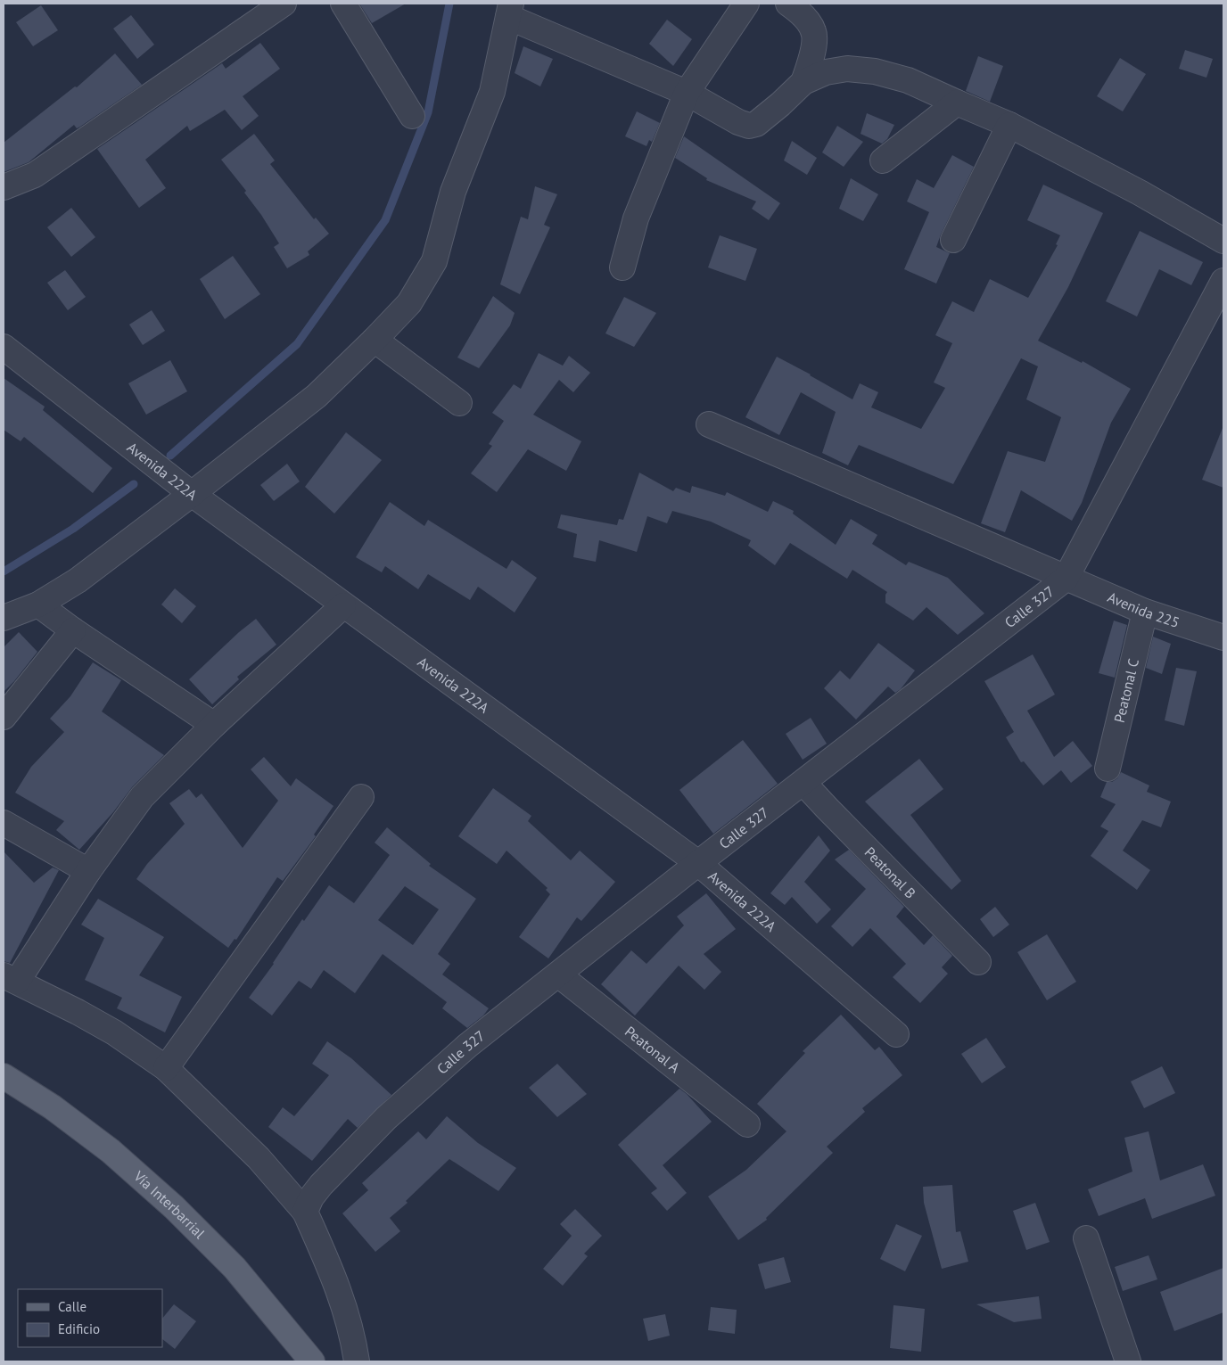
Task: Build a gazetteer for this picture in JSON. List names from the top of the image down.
{
  "streets": {
    "main road": ["Vía Interbarrial"],
    "street": [
      "Avenida 222A",
      "Calle 327",
      "Avenida 225",
      "Peatonal C",
      "Peatonal B",
      "Peatonal A"
    ]
  },
  "crossings": [
    ["Avenida 222A", "Calle 327"],
    ["Calle 327", "Avenida 225"],
    ["Calle 327", "Peatonal B"],
    ["Calle 327", "Peatonal A"],
    ["Avenida 225", "Peatonal C"]
  ],
  "legend": ["Calle", "Edificio"]
}
